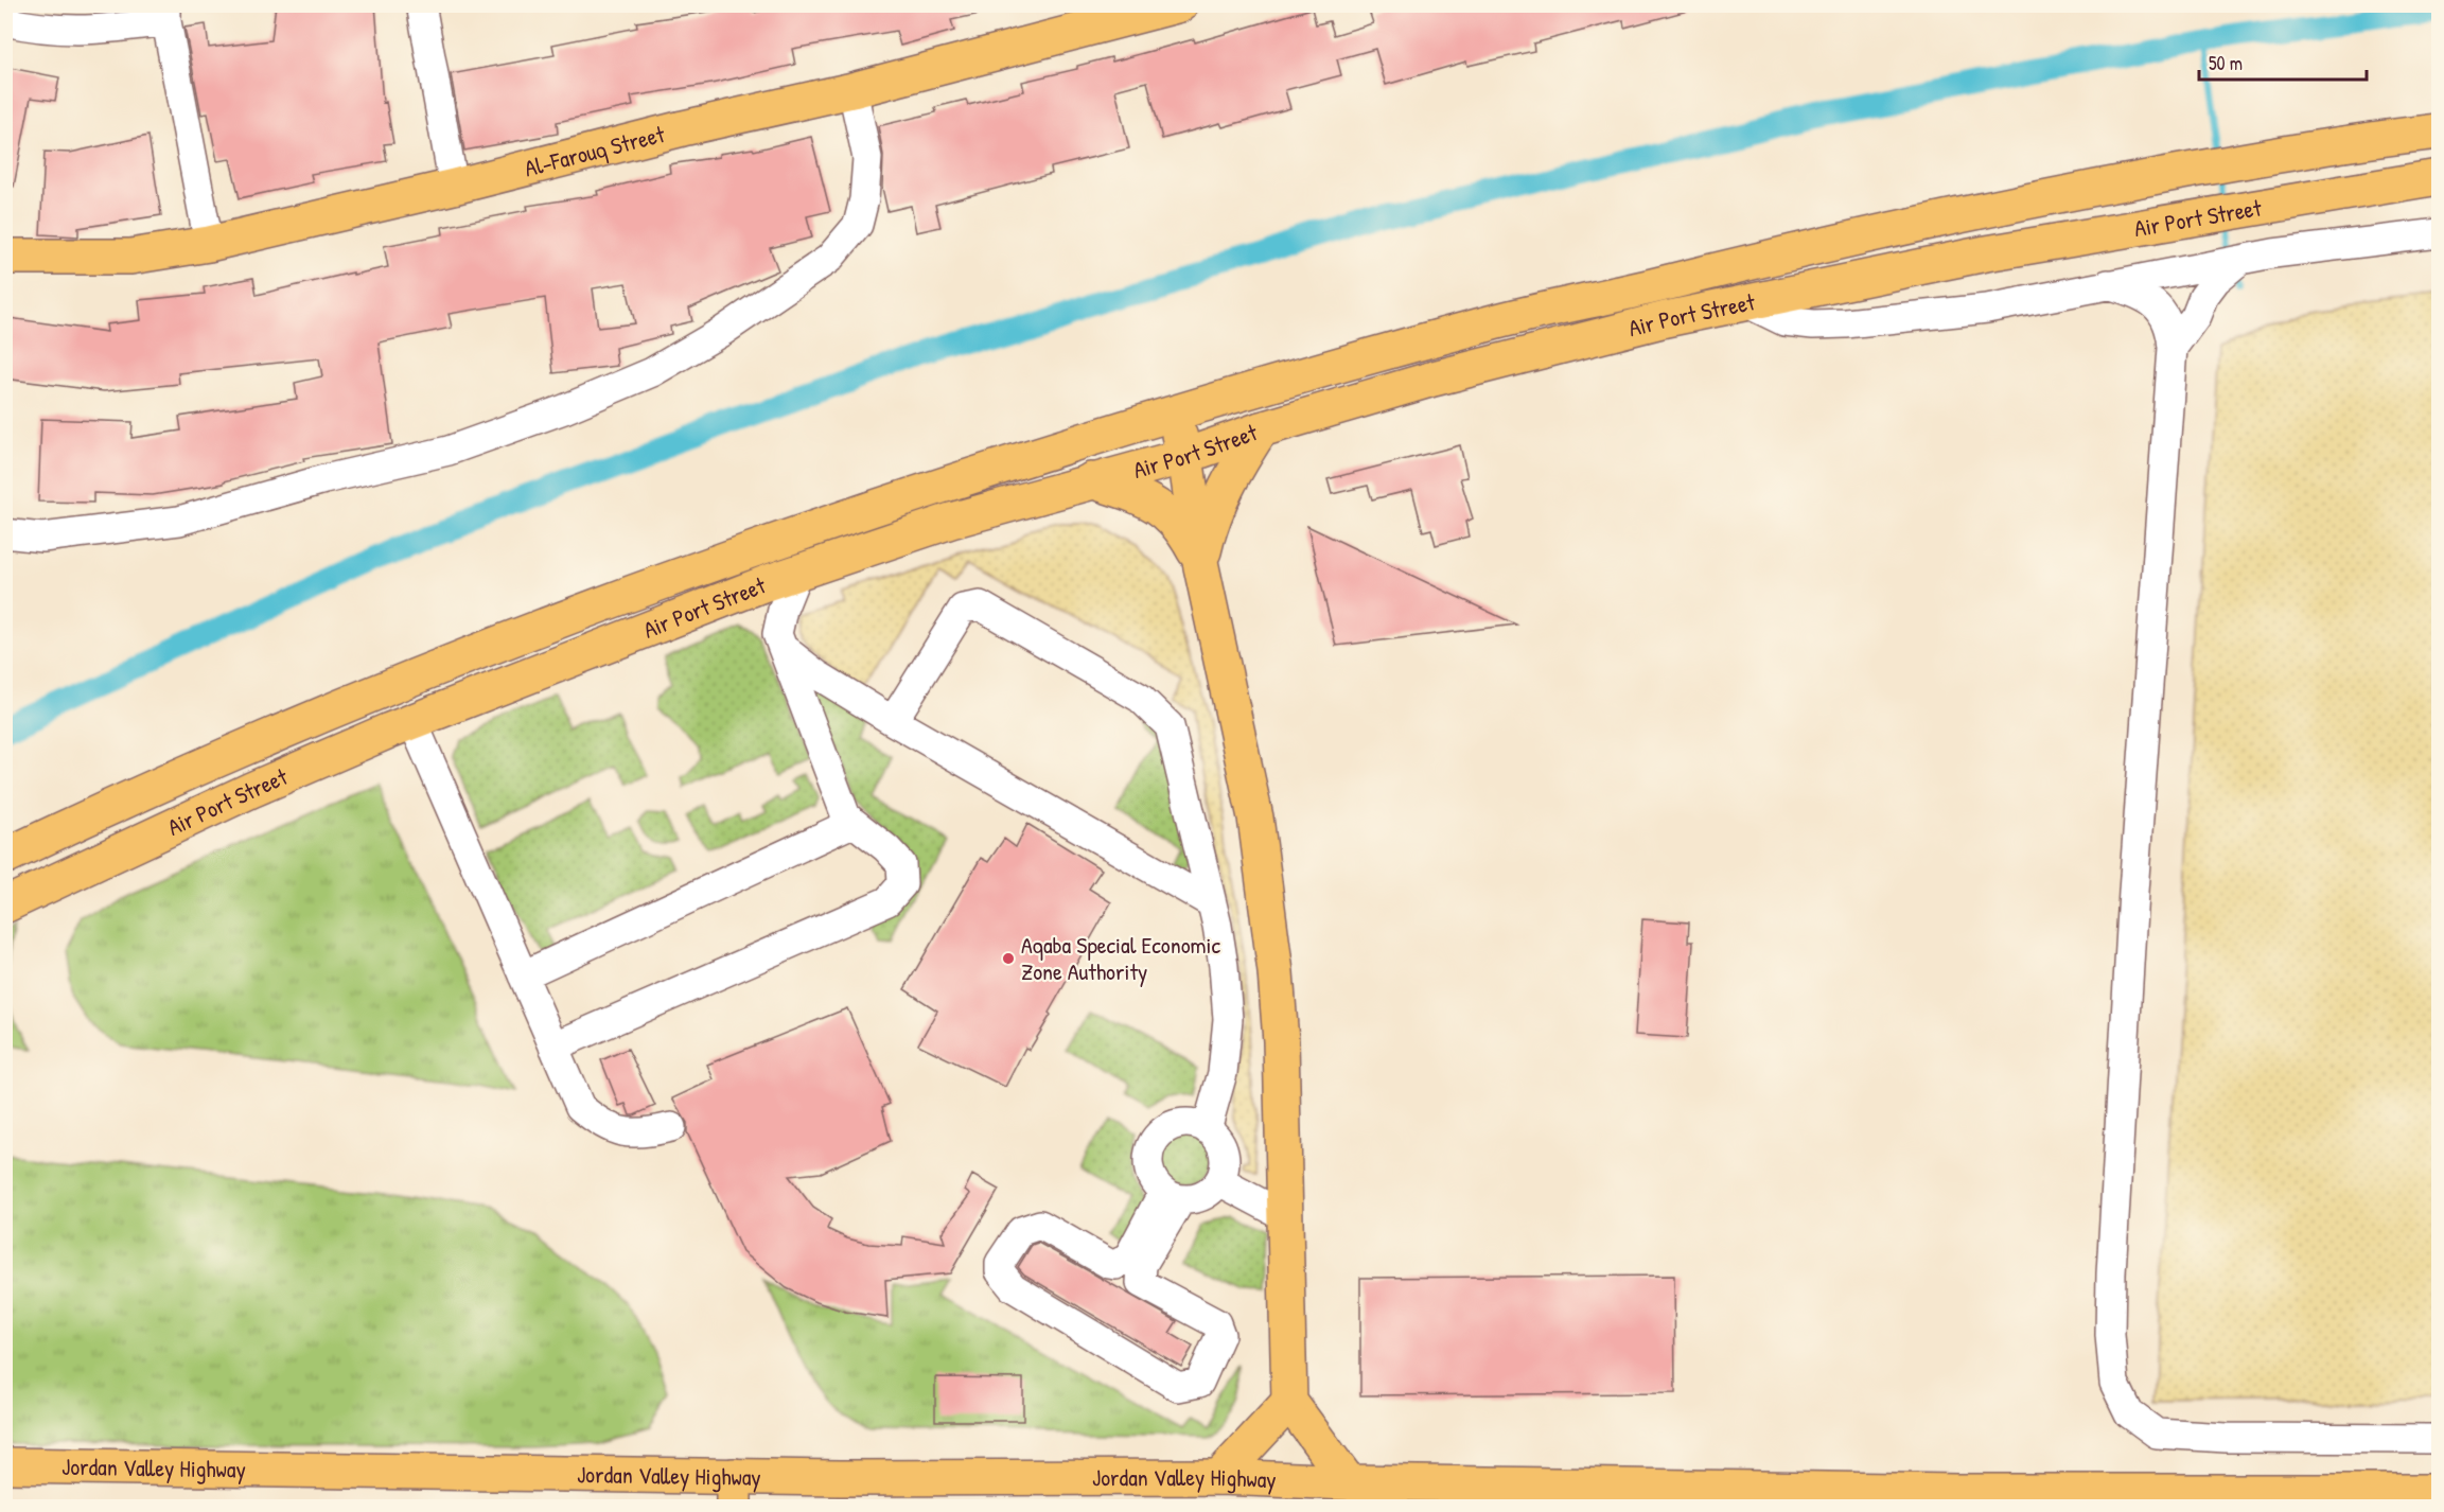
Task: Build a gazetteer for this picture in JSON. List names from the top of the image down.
{
  "streets": {
    "main road": ["Al-Farouq Street", "Air Port Street", "Jordan Valley Highway"]
  },
  "places": ["Aqaba Special Economic Zone Authority"],
  "scale_bar": "50 m"
}
